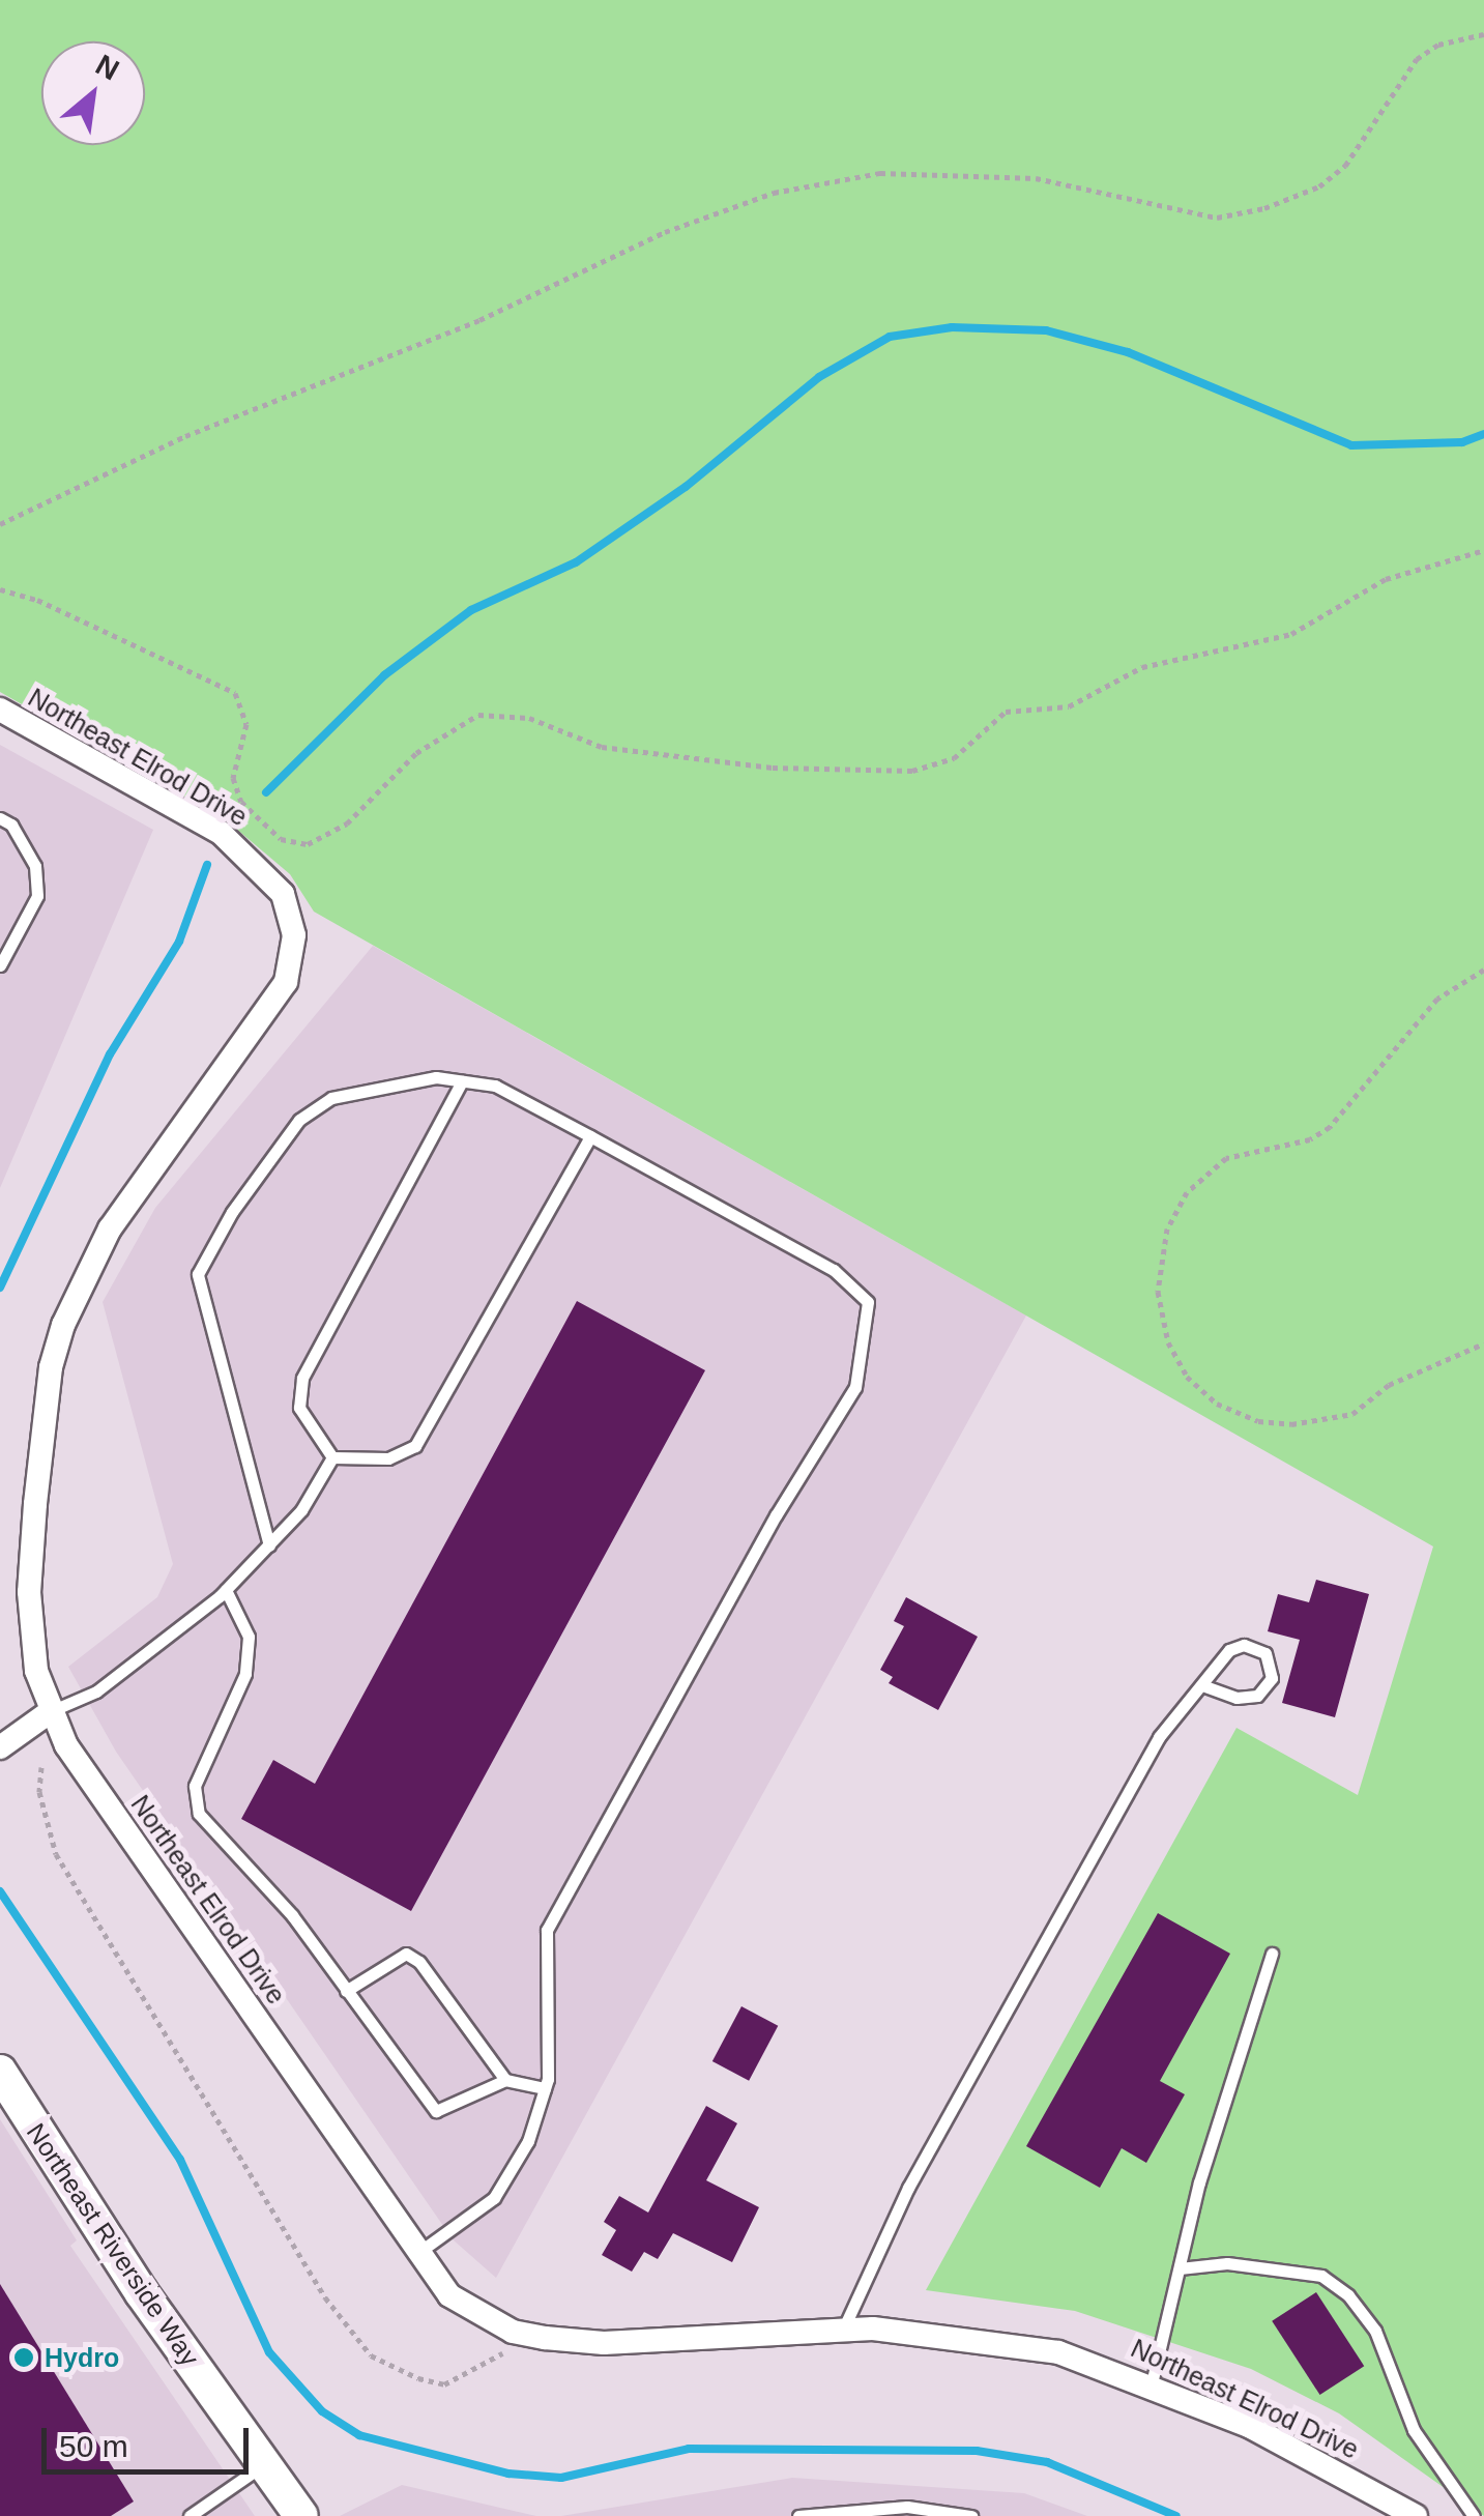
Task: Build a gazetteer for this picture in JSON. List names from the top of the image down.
{
  "streets": {
    "street": ["Northeast Elrod Drive", "Northeast Riverside Way"]
  },
  "places": ["Hydro"],
  "scale_bar": "50 m",
  "north": "top right"
}
